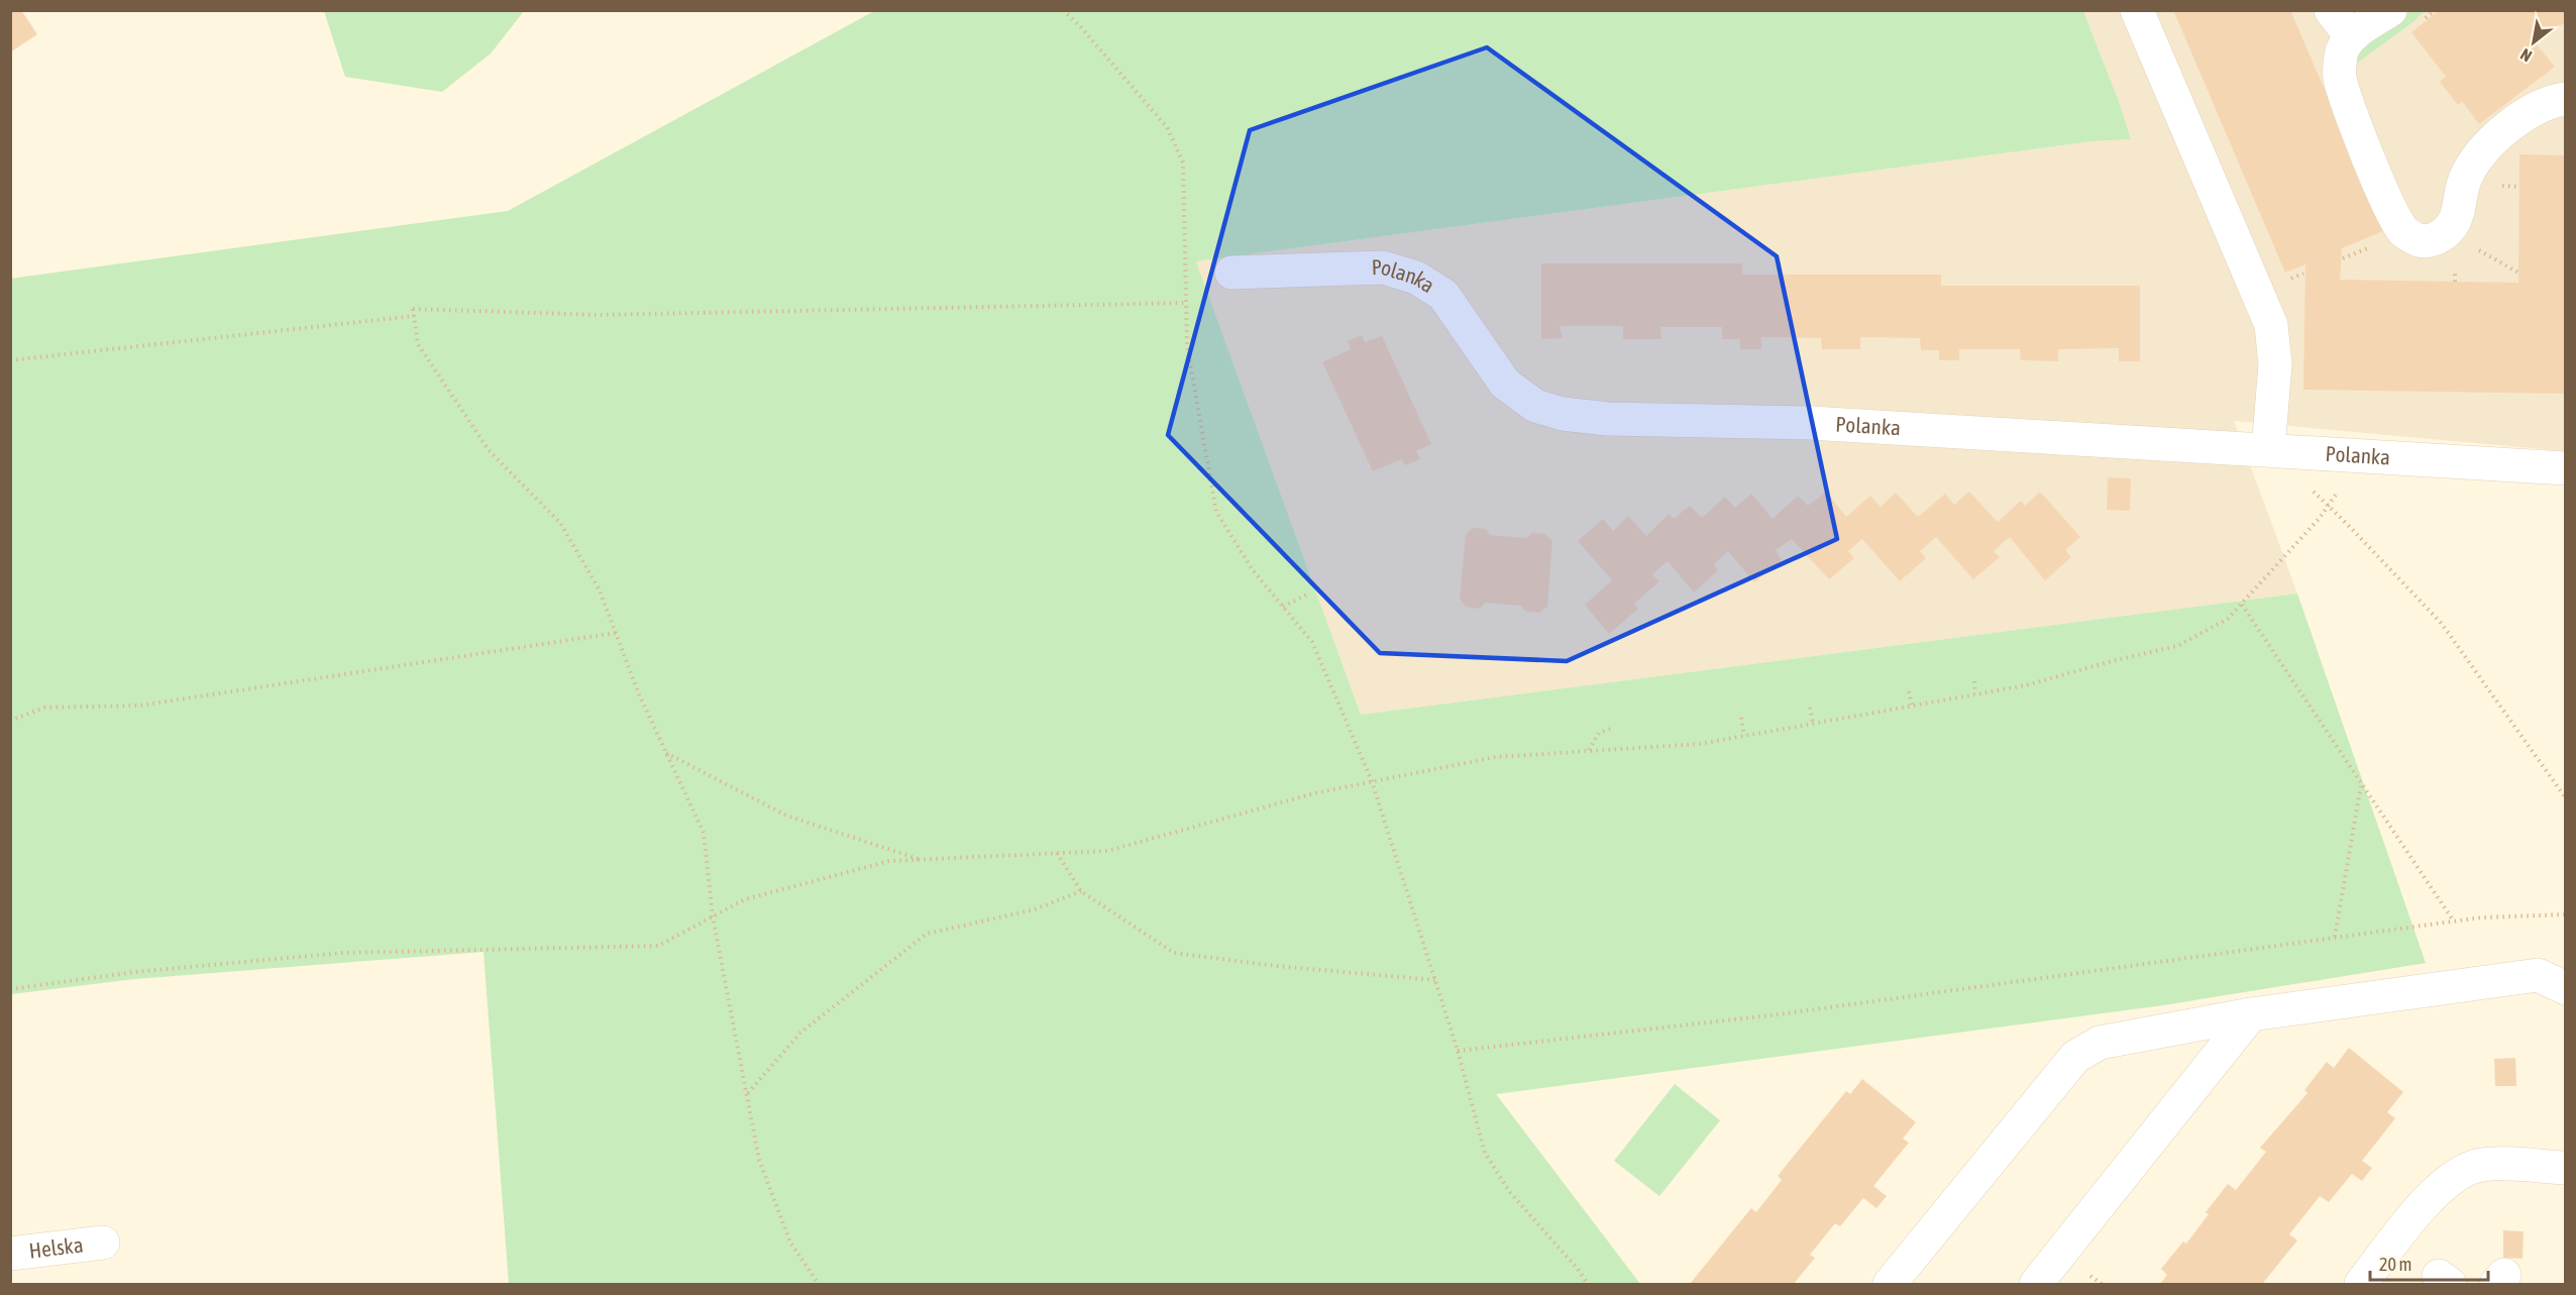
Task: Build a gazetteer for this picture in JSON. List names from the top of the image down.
{
  "streets": {
    "street": ["Polanka", "Helska"]
  },
  "scale_bar": "20 m",
  "north": "bottom left"
}
